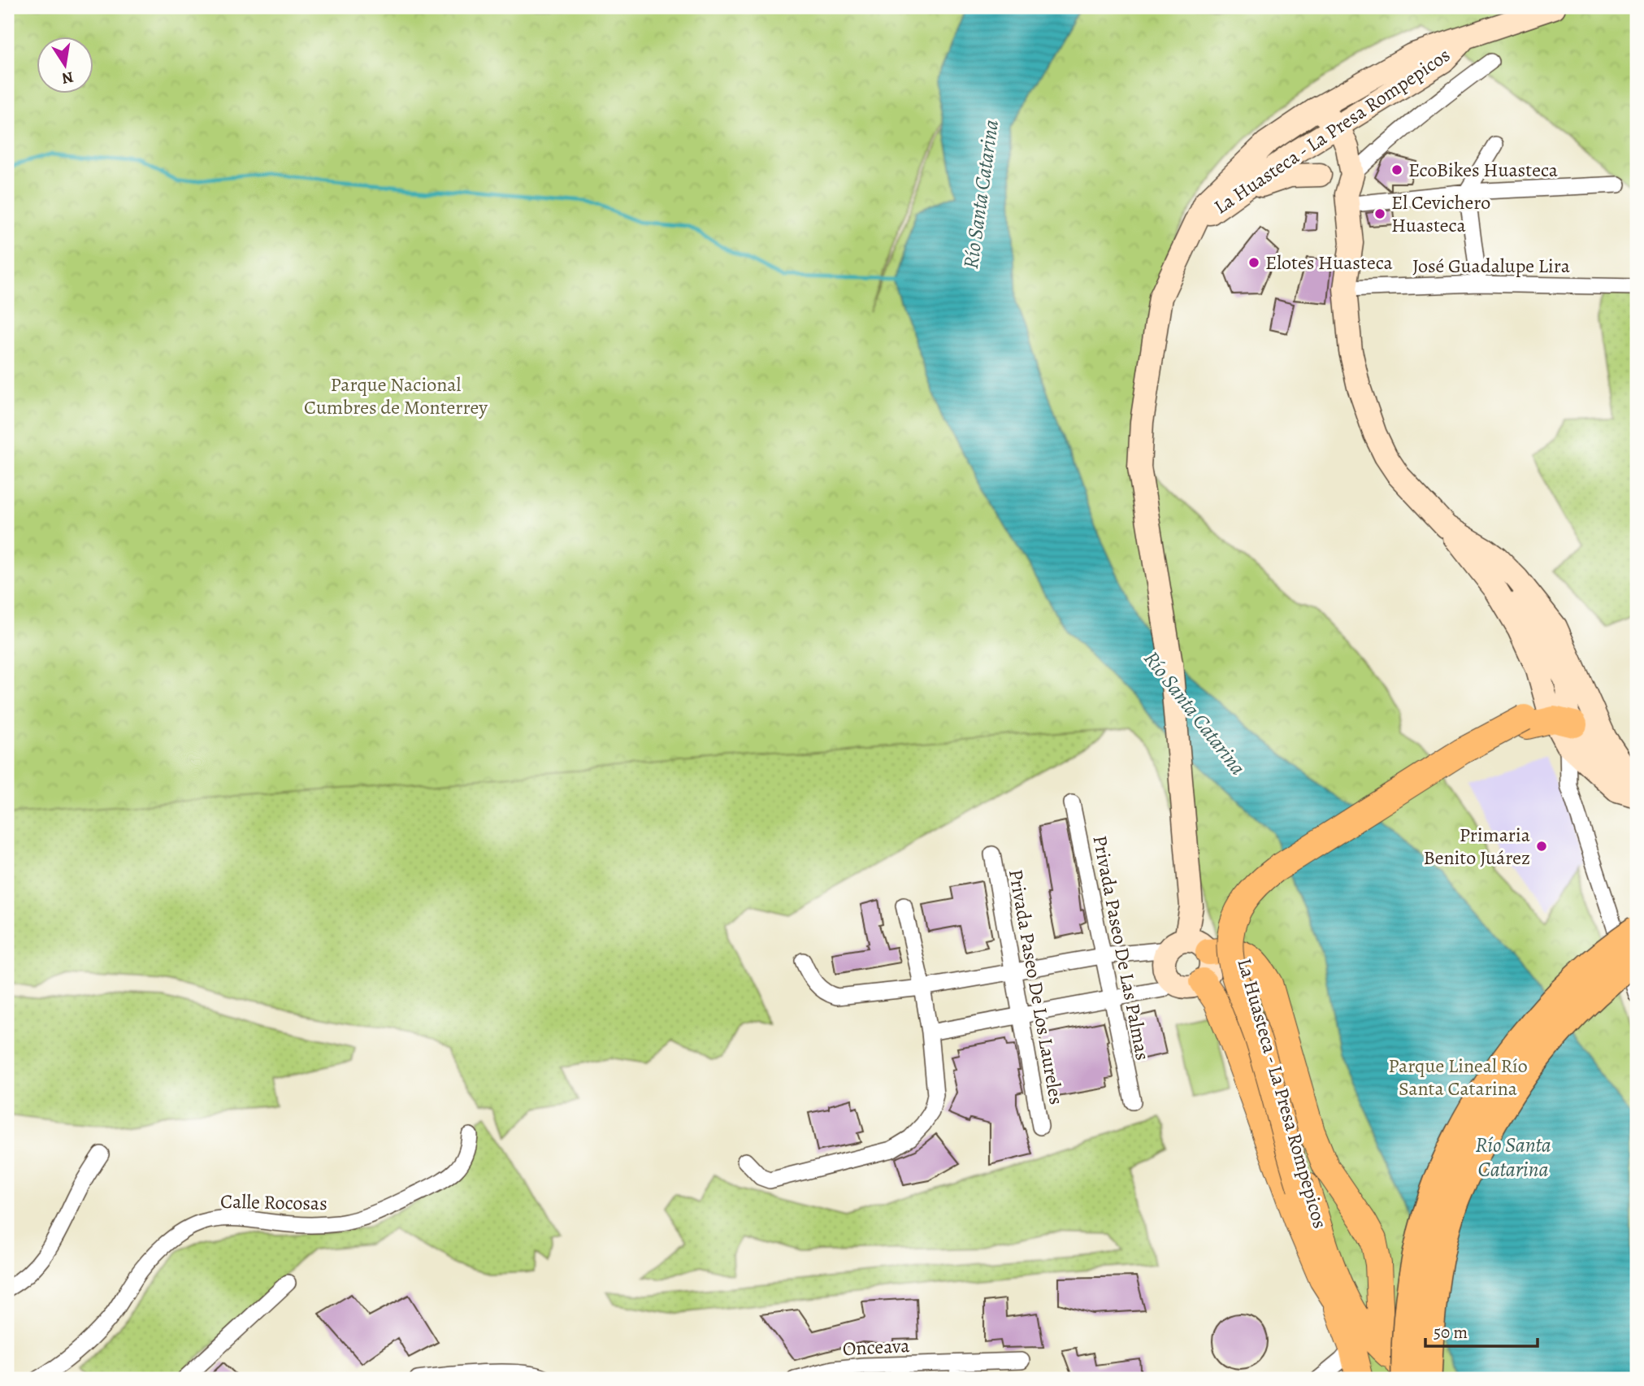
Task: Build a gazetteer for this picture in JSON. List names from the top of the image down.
{
  "streets": {
    "main road": ["La Huasteca - La Presa Rompepicos"],
    "street": [
      "José Guadalupe Lira",
      "Privada Paseo De Las Palmas",
      "Privada Paseo De Los Laureles",
      "Calle Rocosas",
      "Onceava"
    ]
  },
  "water": ["Río Santa Catarina"],
  "parks": ["Parque Nacional Cumbres de Monterrey", "Parque Lineal Río Santa Catarina"],
  "places": [
    "EcoBikes Huasteca",
    "El Cevichero Huasteca",
    "Elotes Huasteca",
    "Primaria Benito Juárez"
  ],
  "scale_bar": "50 m",
  "north": "bottom"
}
